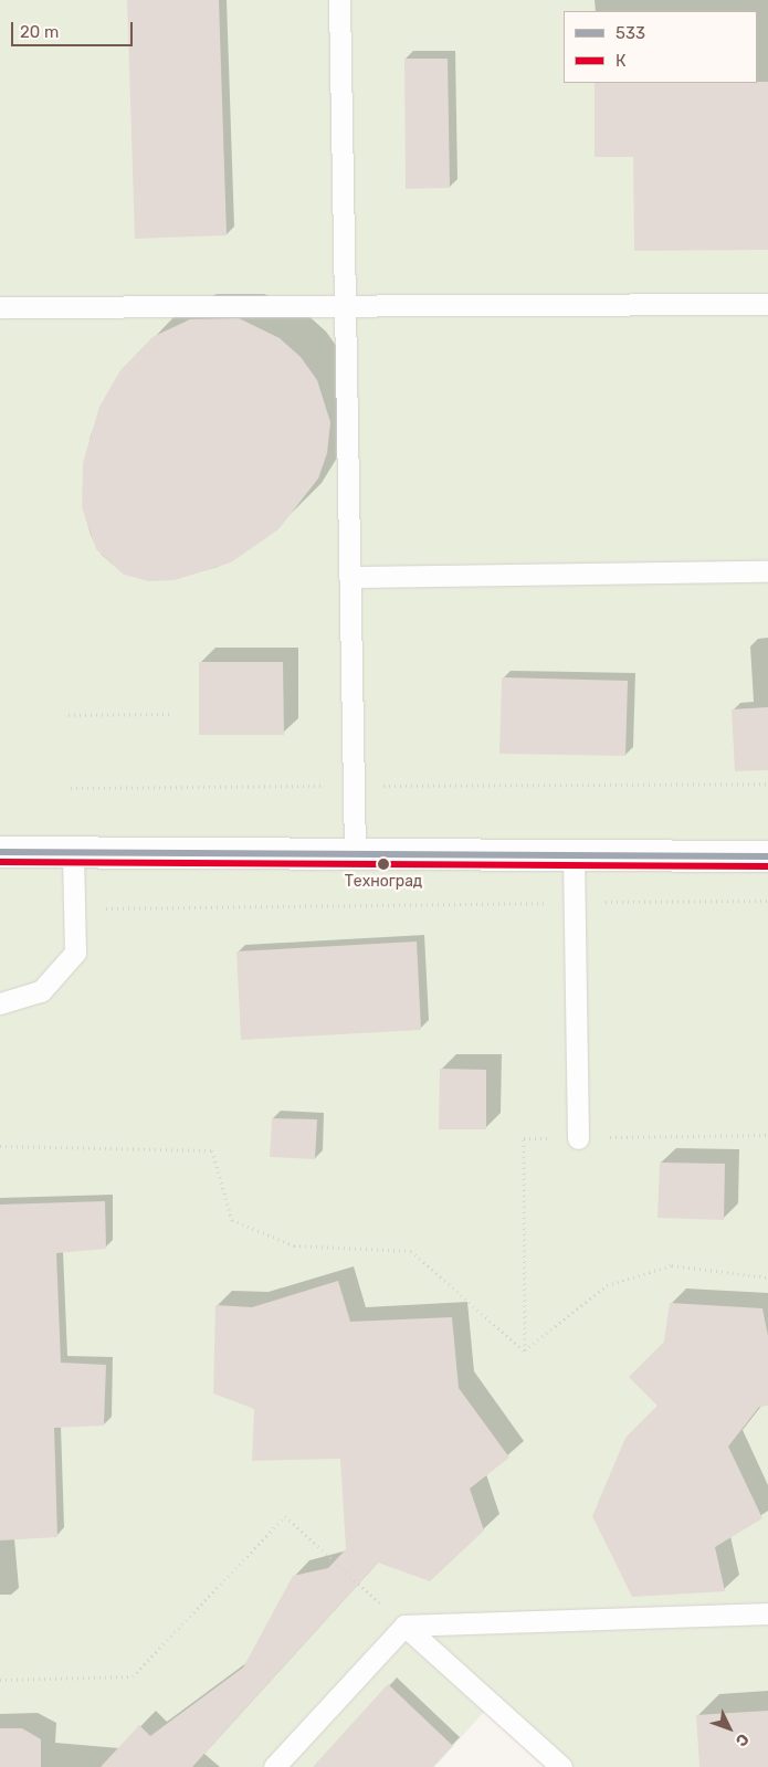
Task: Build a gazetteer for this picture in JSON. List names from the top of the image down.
{
  "places": ["Техноград"],
  "lines": ["transit line 533", "transit line К"],
  "legend": ["533", "К"],
  "scale_bar": "20 m",
  "north": "bottom right"
}
